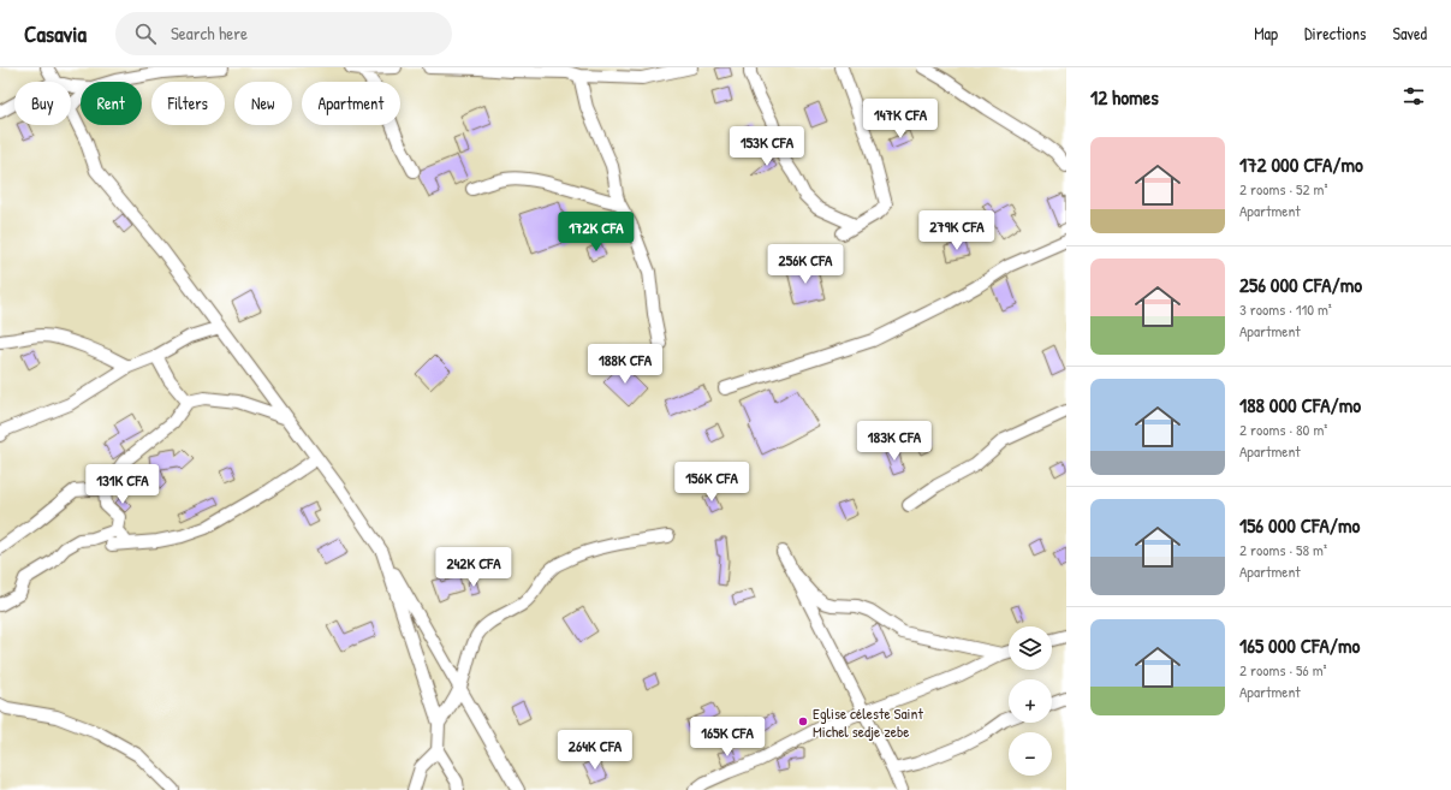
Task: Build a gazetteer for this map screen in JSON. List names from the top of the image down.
{
  "places": ["Eglise céleste Saint Michel sedje zebe"],
  "page": {
    "header": "Casavia",
    "search": "Search here",
    "nav": ["Map", "Directions", "Saved"],
    "heading": "12 homes",
    "chip": [
      "Buy",
      "Rent",
      "Filters",
      "New",
      "Apartment"
    ],
    "price": [
      "147K CFA",
      "153K CFA",
      "279K CFA",
      "172K CFA",
      "256K CFA",
      "188K CFA",
      "183K CFA",
      "156K CFA",
      "131K CFA",
      "242K CFA",
      "165K CFA",
      "264K CFA"
    ],
    "list": [
      {
        "name": "172 000 CFA/mo",
        "note": "2 rooms · 52 m² · Apartment"
      },
      {
        "name": "256 000 CFA/mo",
        "note": "3 rooms · 110 m² · Apartment"
      },
      {
        "name": "188 000 CFA/mo",
        "note": "2 rooms · 80 m² · Apartment"
      },
      {
        "name": "156 000 CFA/mo",
        "note": "2 rooms · 58 m² · Apartment"
      },
      {
        "name": "165 000 CFA/mo",
        "note": "2 rooms · 56 m² · Apartment"
      }
    ],
    "map_buttons": ["+", "−"]
  }
}
